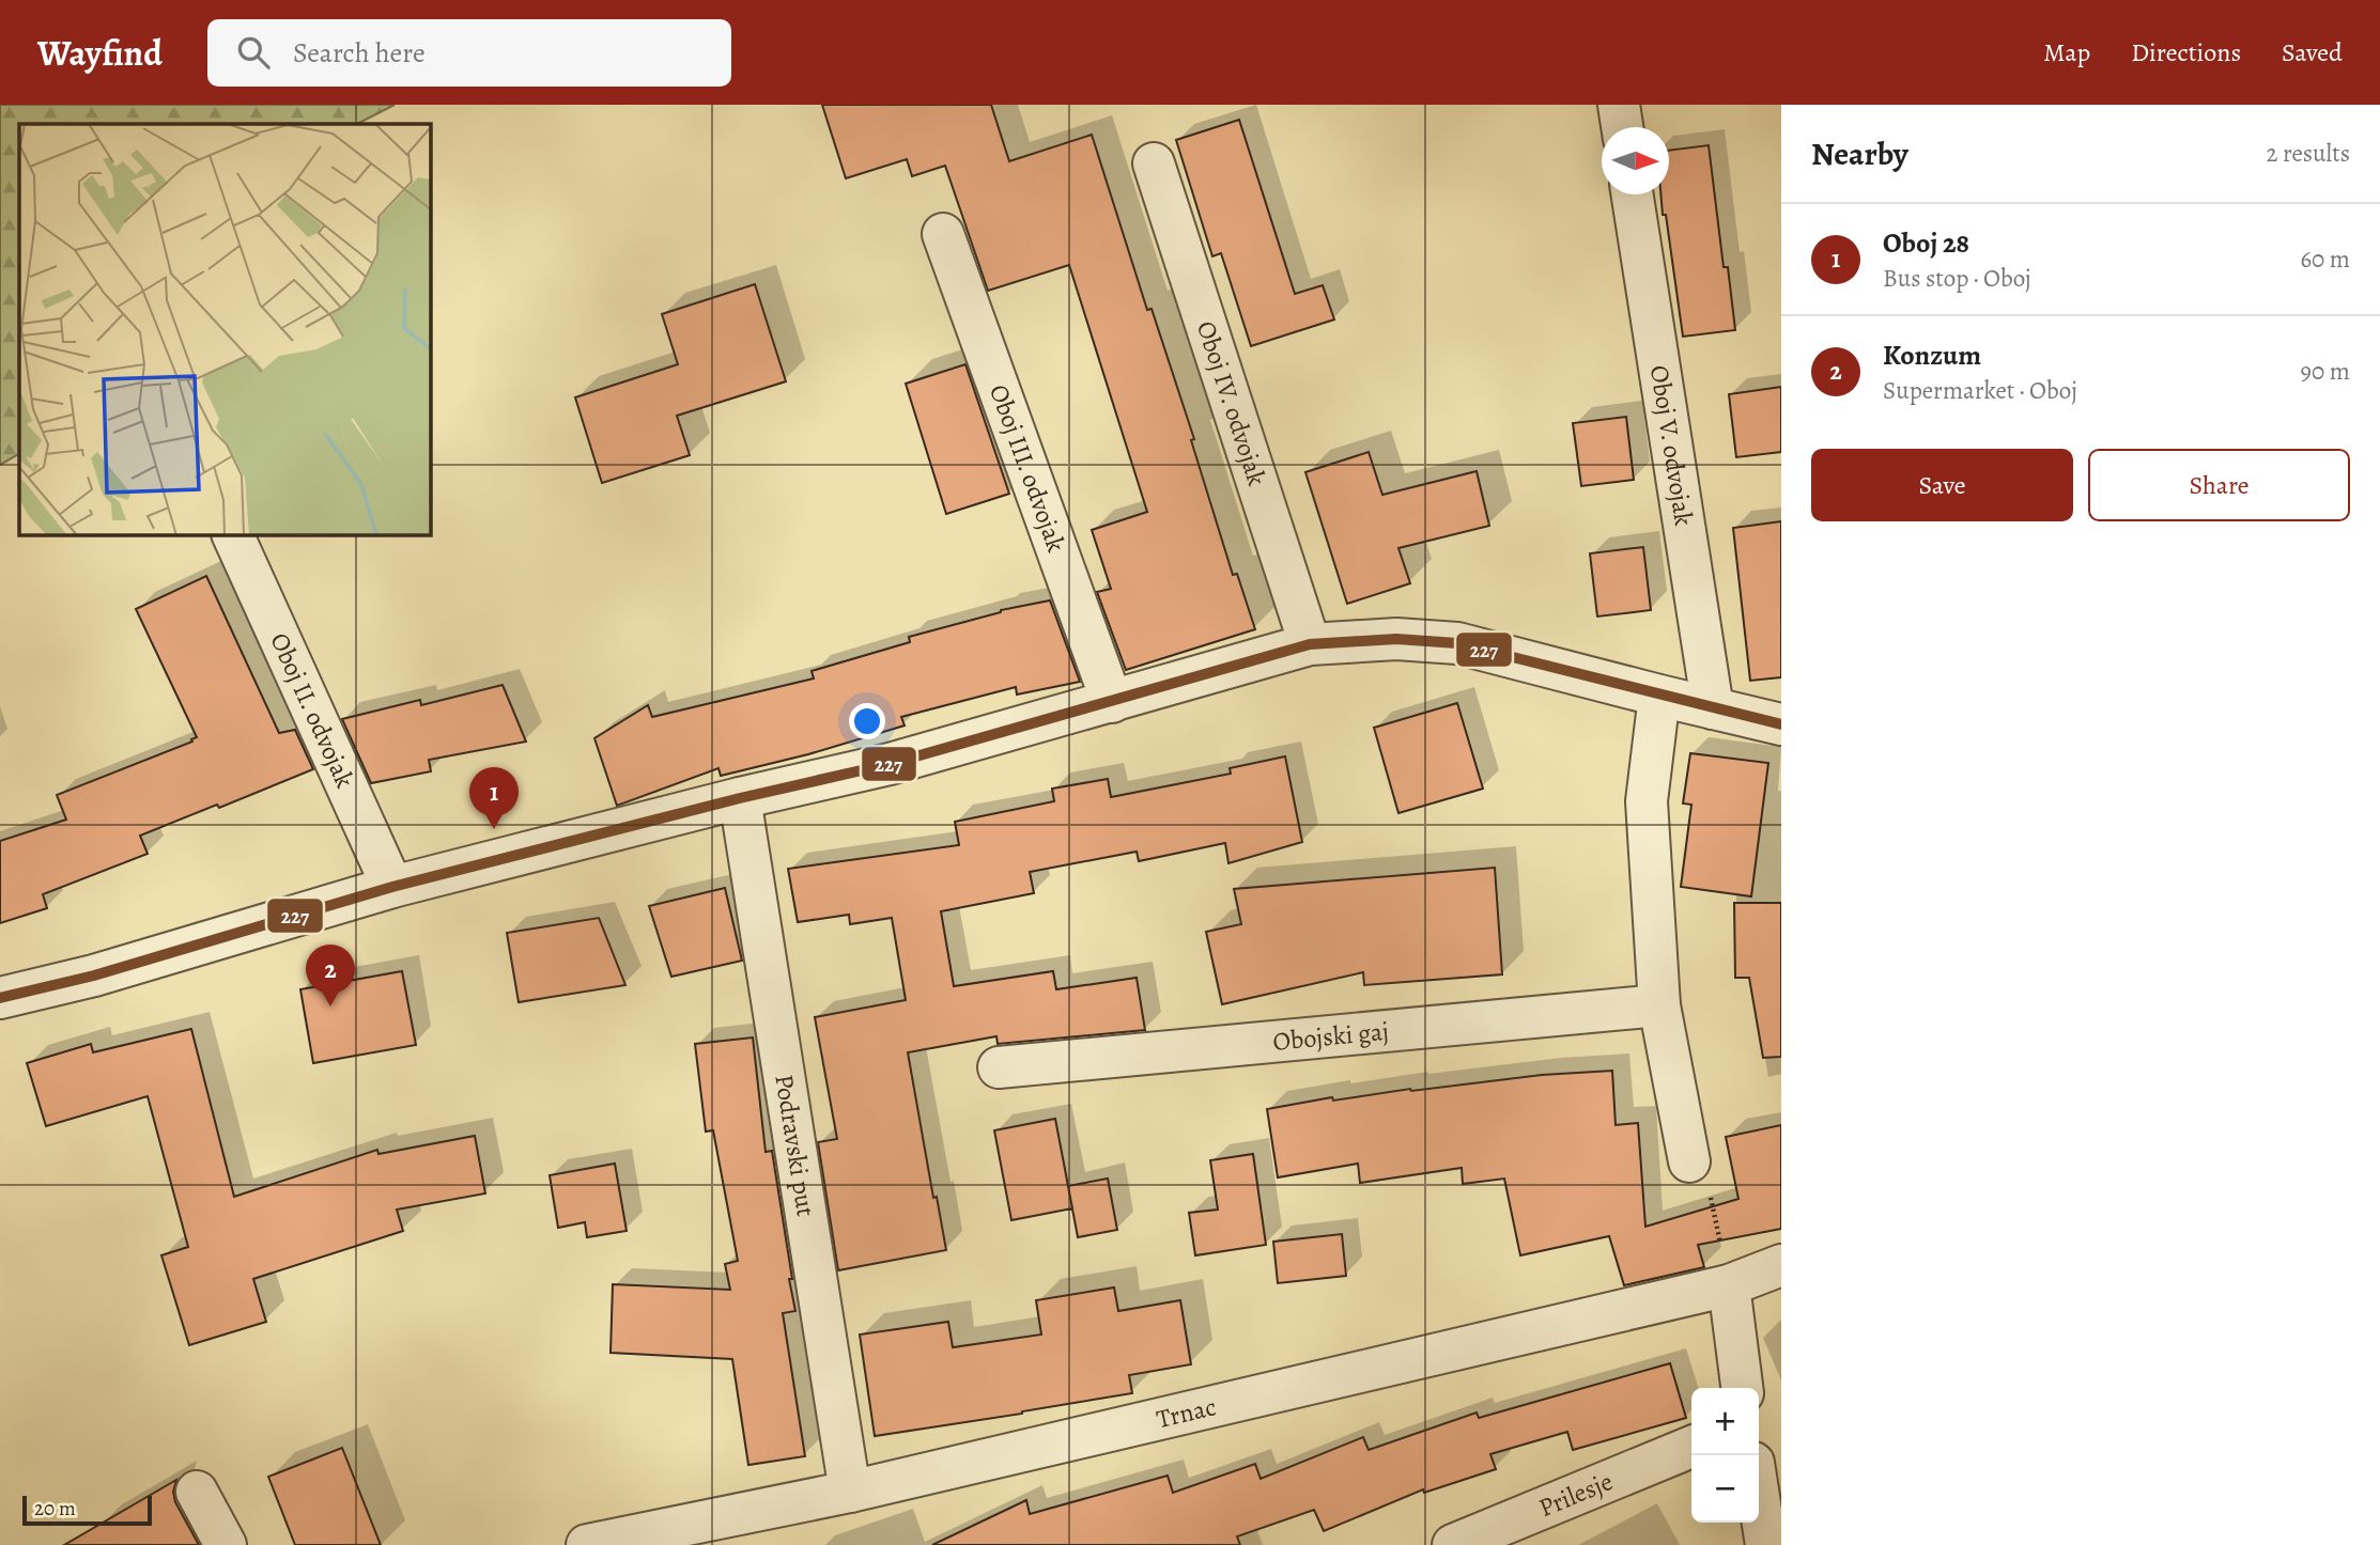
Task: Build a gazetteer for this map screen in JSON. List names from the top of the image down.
{
  "streets": {
    "street": [
      "Oboj IV. odvojak",
      "Oboj V. odvojak",
      "Oboj III. odvojak",
      "Oboj II. odvojak",
      "Obojski gaj",
      "Podravski put",
      "Trnac",
      "Prilesje"
    ]
  },
  "crossings": [
    ["Podravski put", "Trnac"]
  ],
  "lines": ["transit line 227"],
  "scale_bar": "20 m",
  "north": "right",
  "page": {
    "header": "Wayfind",
    "search": "Search here",
    "nav": ["Map", "Directions", "Saved"],
    "heading": ["Nearby", "2 results"],
    "list": [
      {
        "mark": "1",
        "name": "Oboj 28",
        "note": "Bus stop · Oboj",
        "value": "60 m"
      },
      {
        "mark": "2",
        "name": "Konzum",
        "note": "Supermarket · Oboj",
        "value": "90 m"
      }
    ],
    "buttons": ["Save", "Share"],
    "pins": ["1", "2"],
    "map_buttons": ["+", "−"],
    "scale": "20 m"
  }
}
